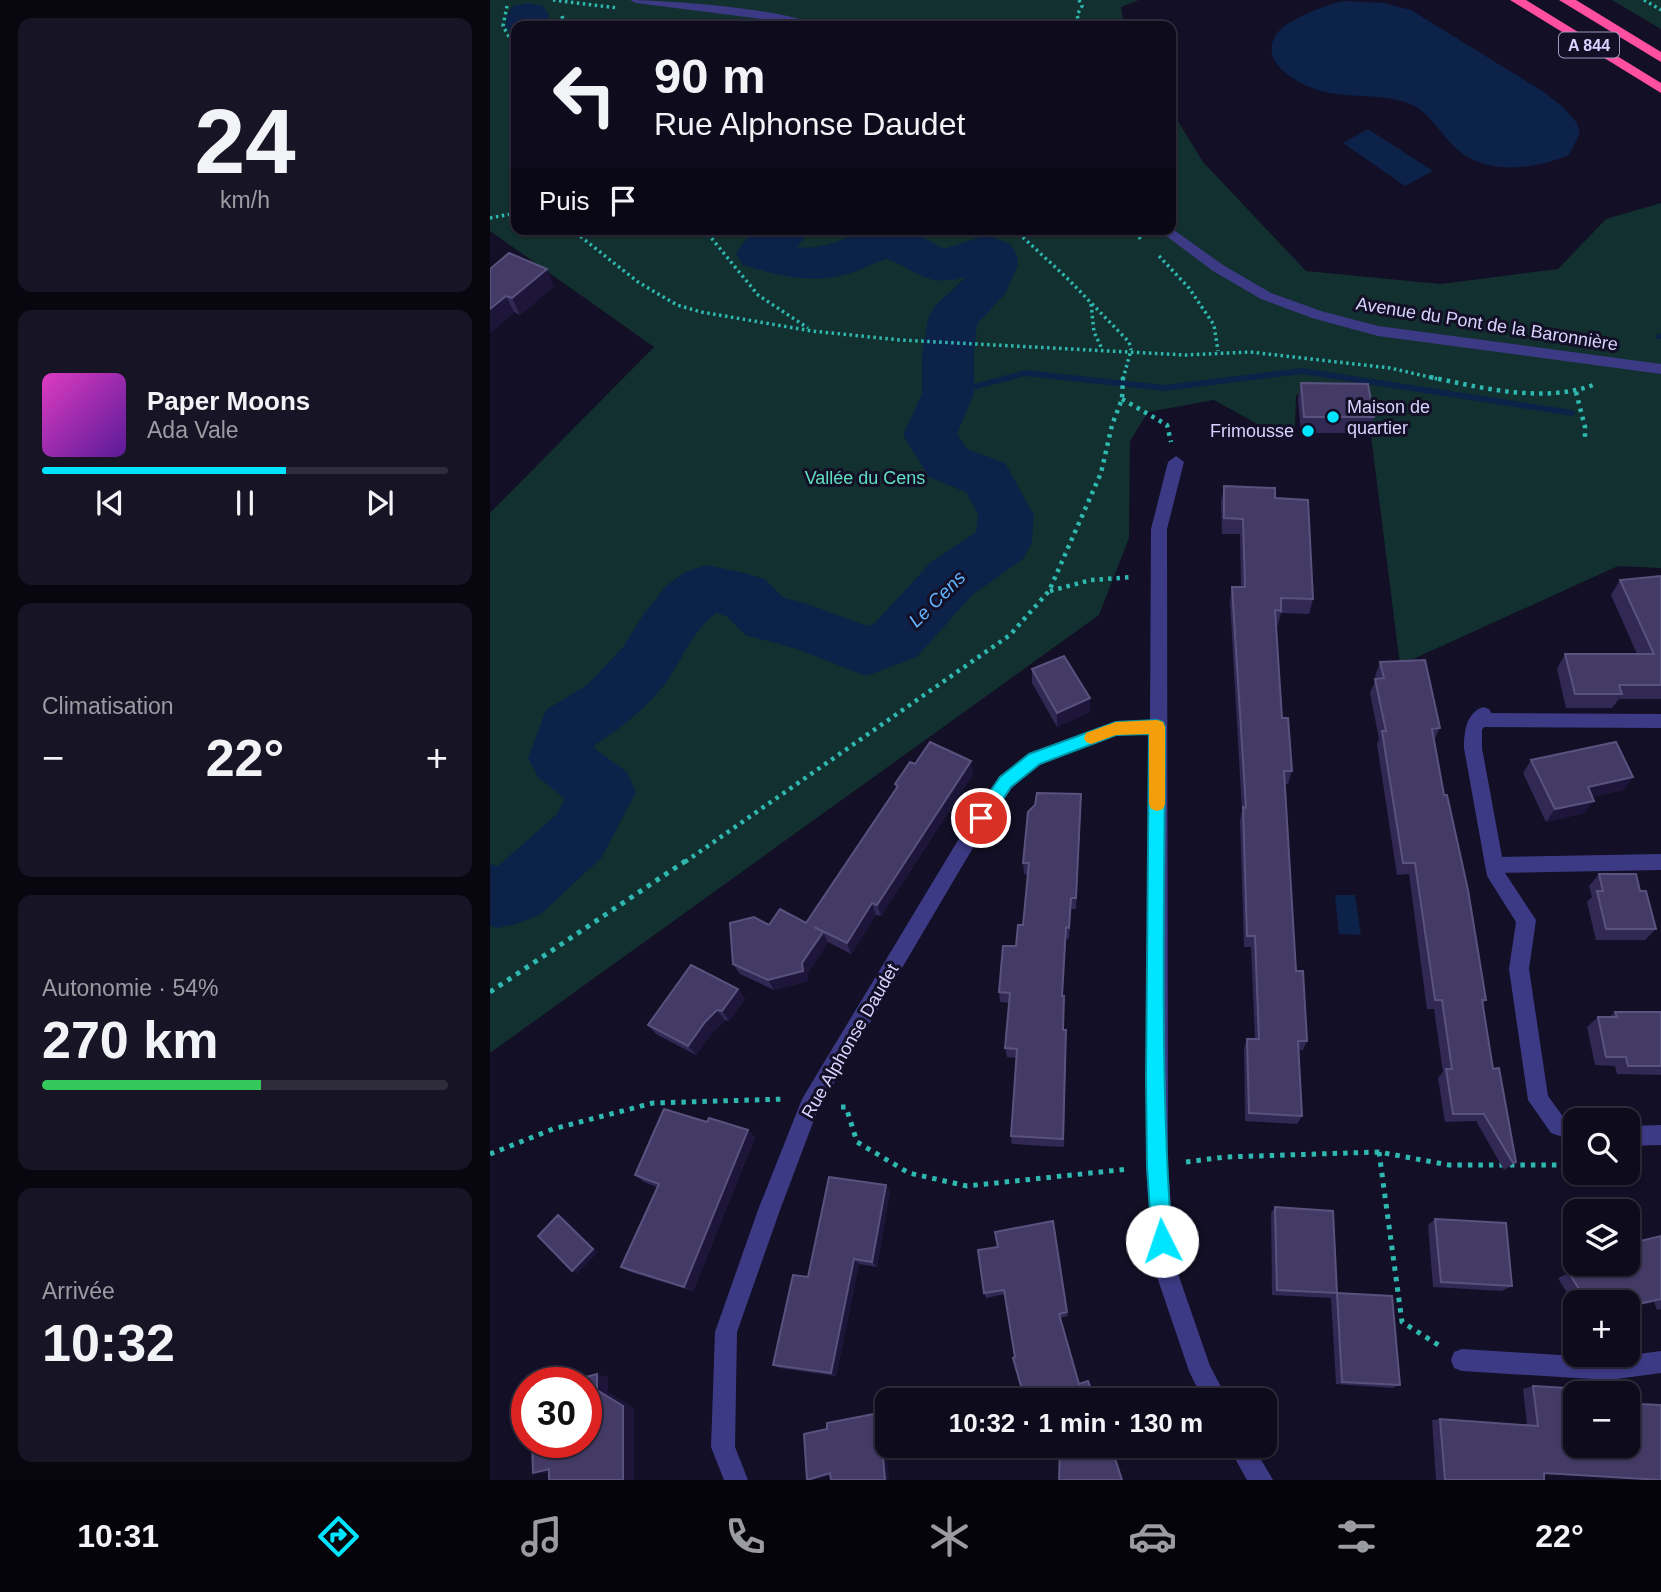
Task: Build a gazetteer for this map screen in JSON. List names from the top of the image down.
{
  "streets": {
    "highway": ["A 844"],
    "street": ["Avenue du Pont de la Baronnière", "Rue Alphonse Daudet"]
  },
  "water": ["Le Cens"],
  "parks": ["Vallée du Cens"],
  "places": ["Maison de quartier", "Frimousse"],
  "page": {
    "tile": [
      ["24", "km/h"],
      "Climatisation",
      ["Autonomie · 54%", "270 km"],
      ["Arrivée", "10:32"]
    ],
    "turn": ["90 m", "Rue Alphonse Daudet"],
    "then": "Puis",
    "song": ["Paper Moons", "Ada Vale"],
    "heat": ["−", "22°", "+"],
    "map_buttons": ["+", "−"],
    "limit": "30",
    "trip": "10:32 · 1 min · 130 m",
    "tabs": ["10:31", "22°"]
  }
}
